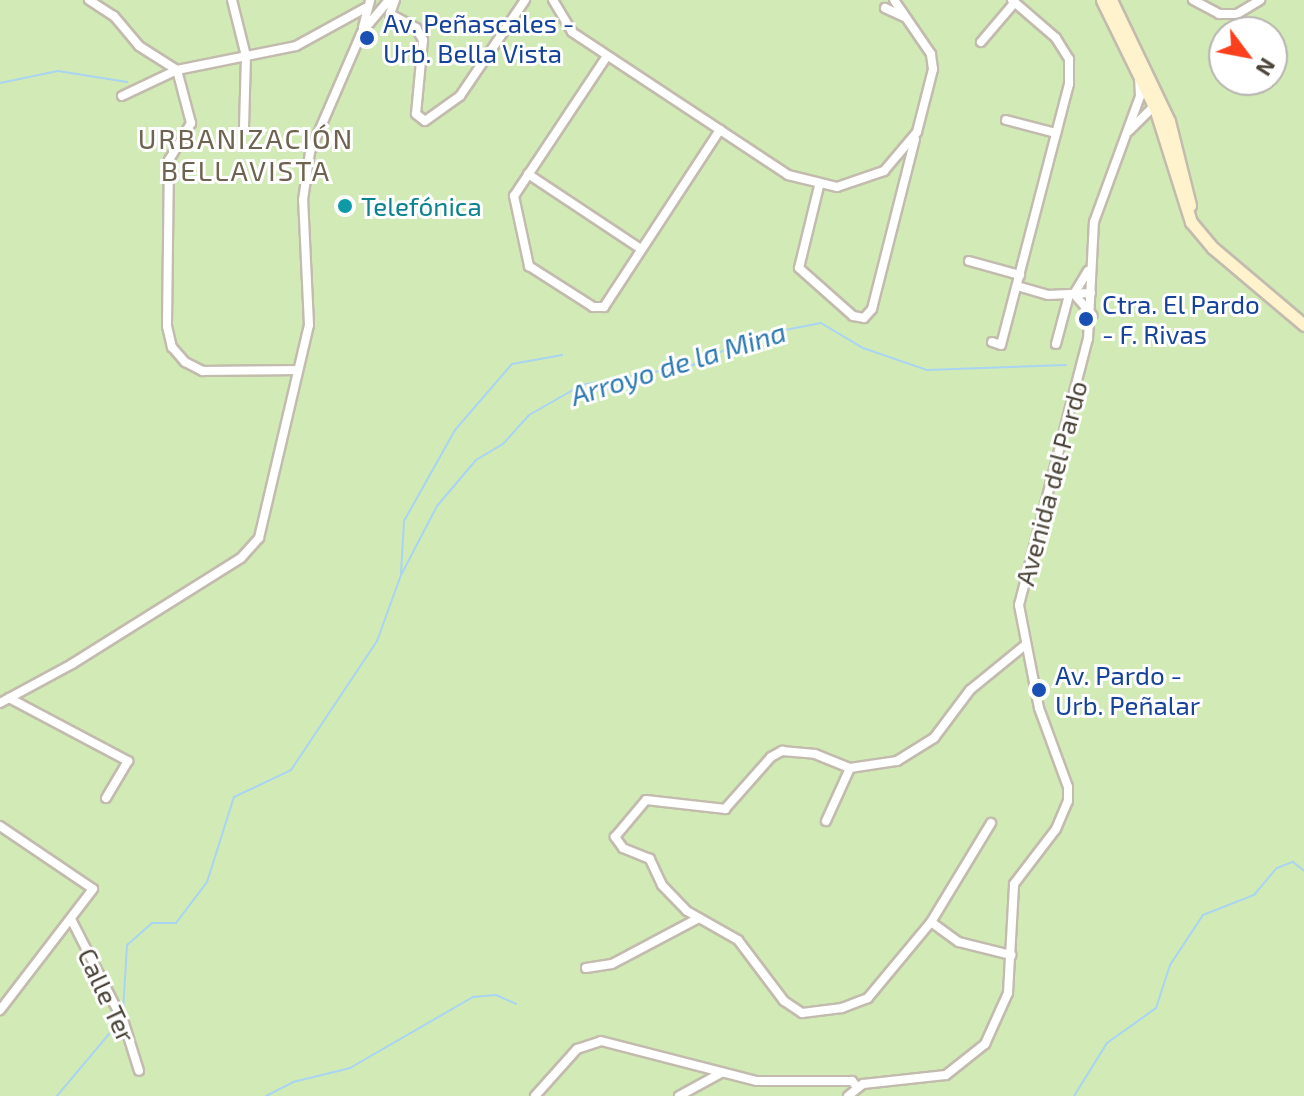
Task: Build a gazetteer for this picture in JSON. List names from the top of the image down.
{
  "streets": {
    "street": ["Avenida del Pardo", "Calle Ter"]
  },
  "districts": ["URBANIZACIÓN BELLAVISTA"],
  "water": ["Arroyo de la Mina"],
  "places": [
    "Av. Peñascales - Urb. Bella Vista",
    "Telefónica",
    "Ctra. El Pardo - F. Rivas",
    "Av. Pardo - Urb. Peñalar"
  ],
  "north": "bottom right"
}
